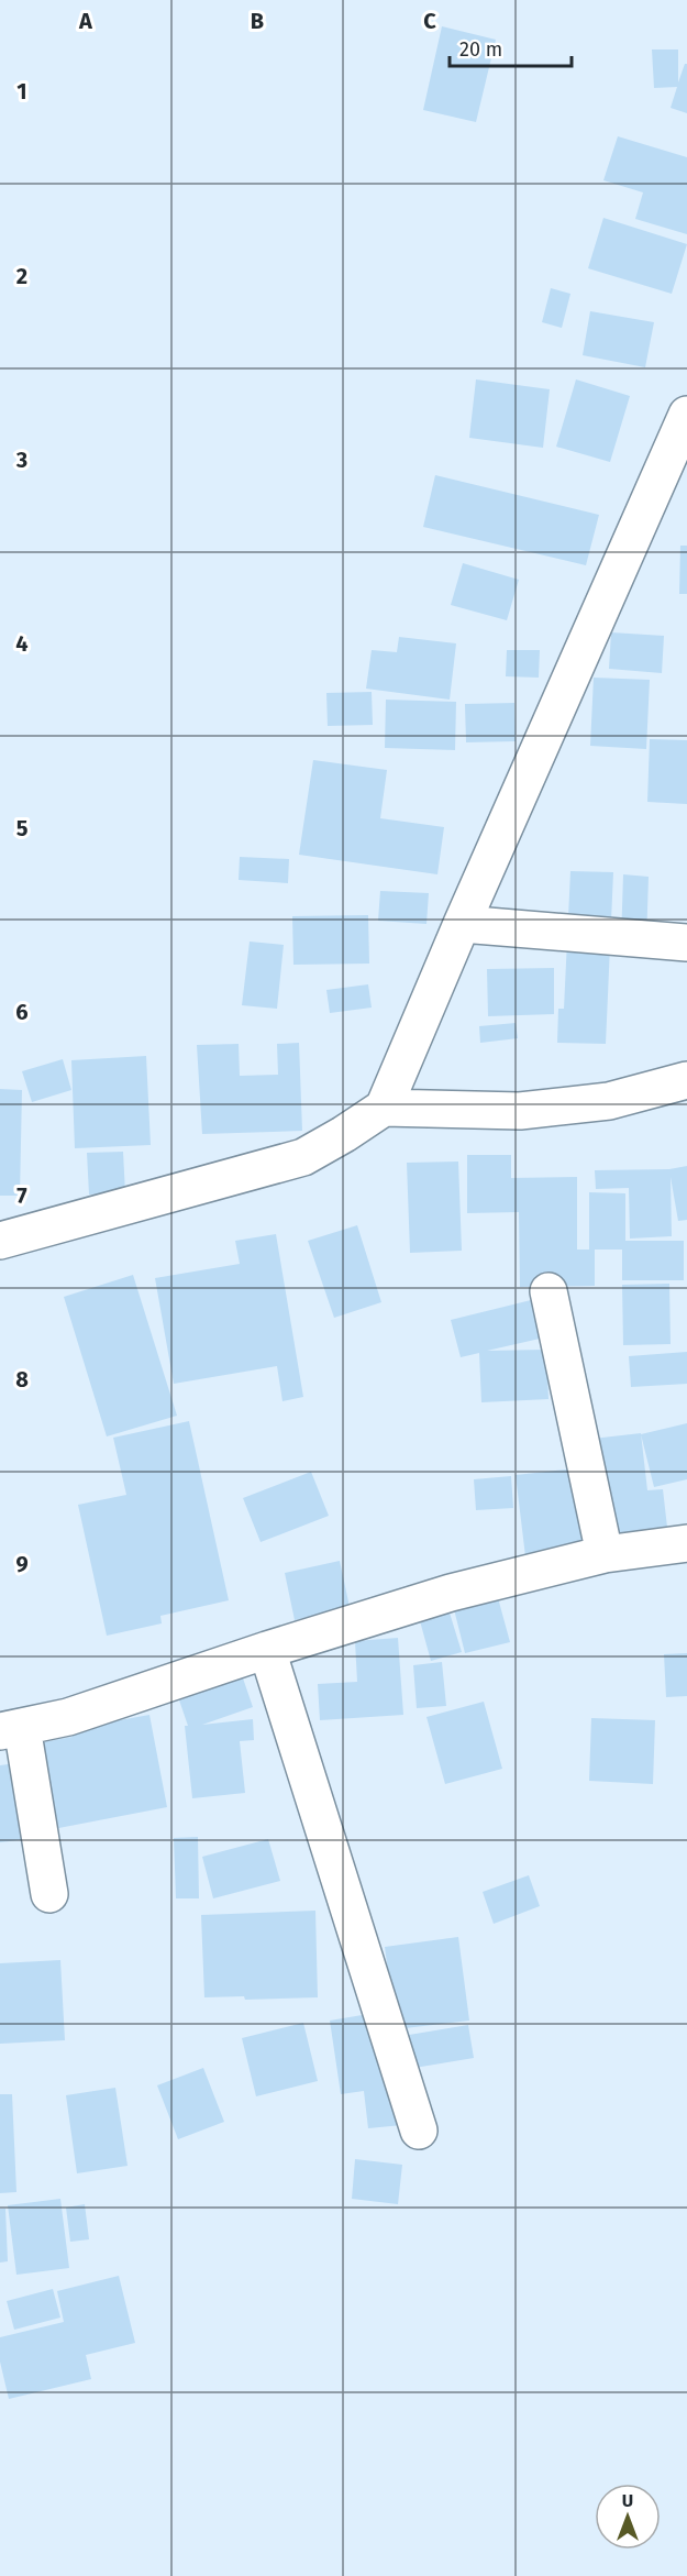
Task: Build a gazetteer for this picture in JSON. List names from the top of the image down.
{
  "scale_bar": "20 m",
  "north": "top",
  "grid": {
    "columns": ["A", "B", "C"],
    "rows": [
      "1",
      "2",
      "3",
      "4",
      "5",
      "6",
      "7",
      "8",
      "9"
    ]
  }
}
